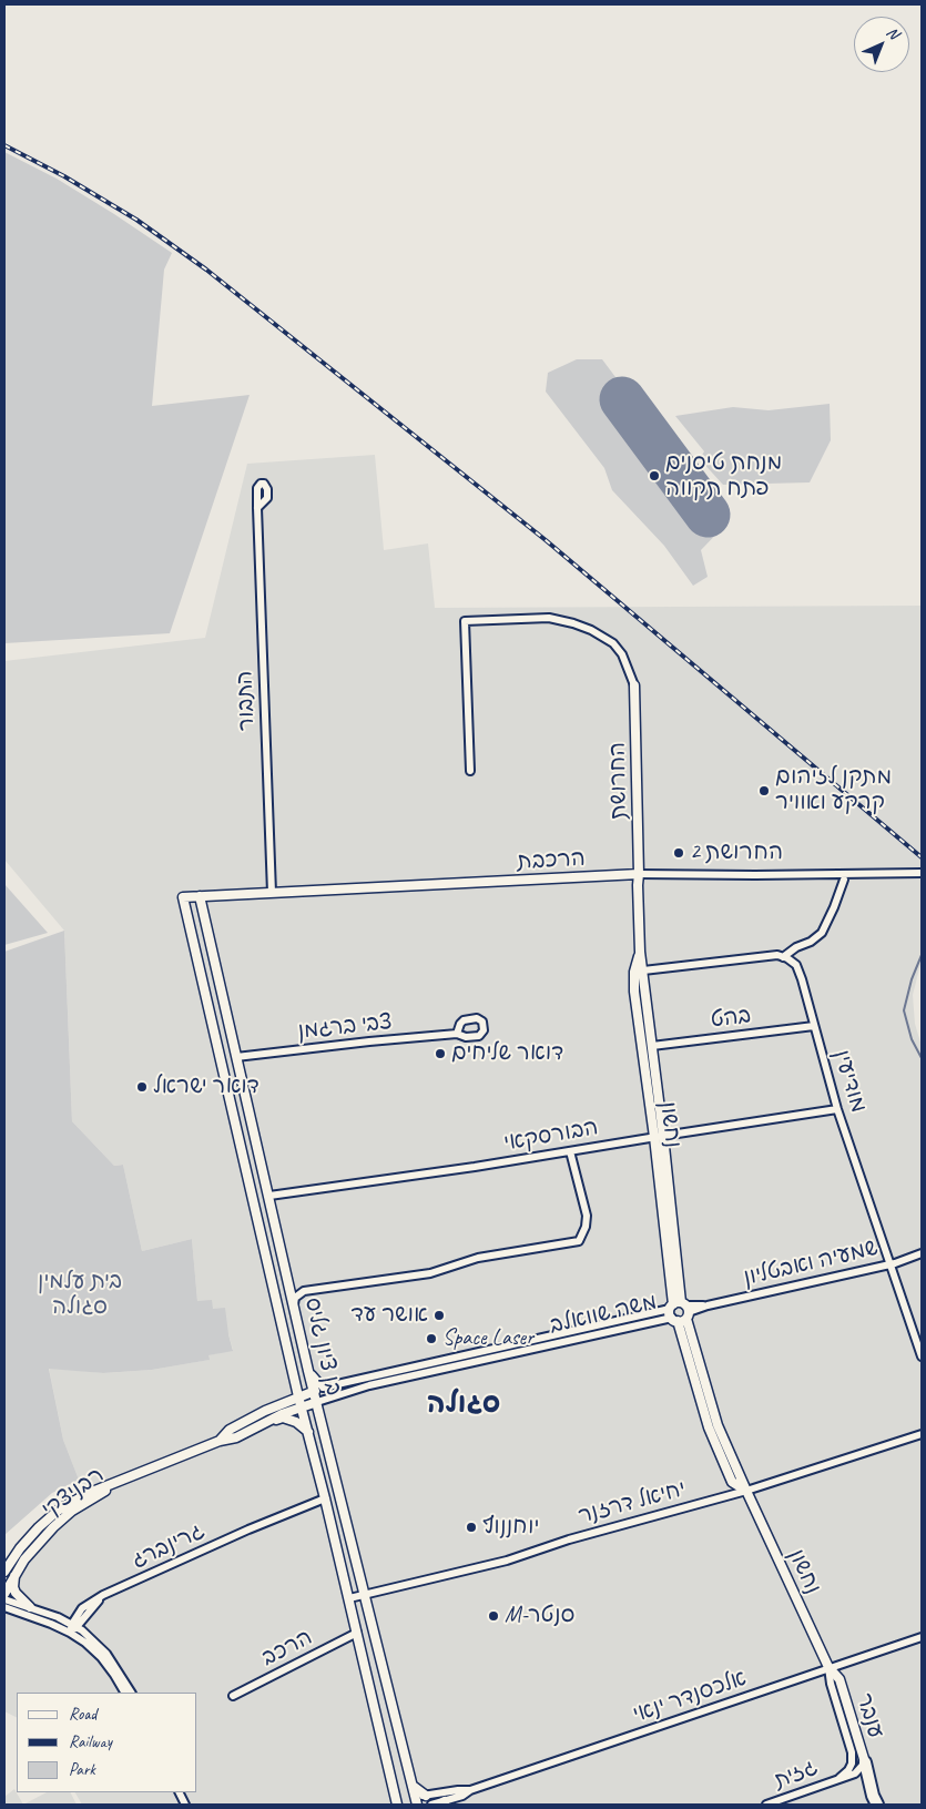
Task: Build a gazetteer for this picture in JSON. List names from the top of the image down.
{
  "streets": {
    "street": [
      "התבור",
      "החרושת",
      "הרכבת",
      "בהט",
      "צבי ברגמן",
      "מודיעין",
      "נחשון",
      "הבורסקאי",
      "שמעיה ואבטליון",
      "משה שוואלב",
      "בן ציון גליס",
      "רבניצקי",
      "יחיאל דרזנר",
      "גרינברג",
      "הרכב",
      "אלכסנדר ינאי",
      "ענבר",
      "גזית"
    ]
  },
  "crossings": [
    ["התבור", "הרכבת"],
    ["החרושת", "הרכבת"],
    ["החרושת", "נחשון"],
    ["הרכבת", "נחשון"],
    ["הרכבת", "בן ציון גליס"],
    ["בהט", "מודיעין"],
    ["בהט", "נחשון"],
    ["צבי ברגמן", "בן ציון גליס"],
    ["מודיעין", "הבורסקאי"],
    ["מודיעין", "שמעיה ואבטליון"],
    ["נחשון", "הבורסקאי"],
    ["נחשון", "שמעיה ואבטליון"],
    ["נחשון", "משה שוואלב"],
    ["נחשון", "יחיאל דרזנר"],
    ["נחשון", "אלכסנדר ינאי"],
    ["נחשון", "ענבר"],
    ["הבורסקאי", "בן ציון גליס"],
    ["שמעיה ואבטליון", "משה שוואלב"],
    ["משה שוואלב", "בן ציון גליס"],
    ["משה שוואלב", "רבניצקי"],
    ["בן ציון גליס", "רבניצקי"],
    ["בן ציון גליס", "יחיאל דרזנר"],
    ["בן ציון גליס", "גרינברג"],
    ["בן ציון גליס", "הרכב"],
    ["בן ציון גליס", "אלכסנדר ינאי"],
    ["אלכסנדר ינאי", "ענבר"],
    ["ענבר", "גזית"]
  ],
  "districts": ["סגולה"],
  "parks": ["בית עלמין סגולה"],
  "places": [
    "מנחת טיסנים פתח תקווה",
    "מתקן לזיהום קרקע ואוויר",
    "החרושת 2",
    "דואר שליחים",
    "דואר ישראל",
    "אושר עד",
    "Space Laser",
    "יוחננוף",
    "M-סנטר"
  ],
  "legend": ["Road", "Railway", "Park"],
  "north": "top right"
}
